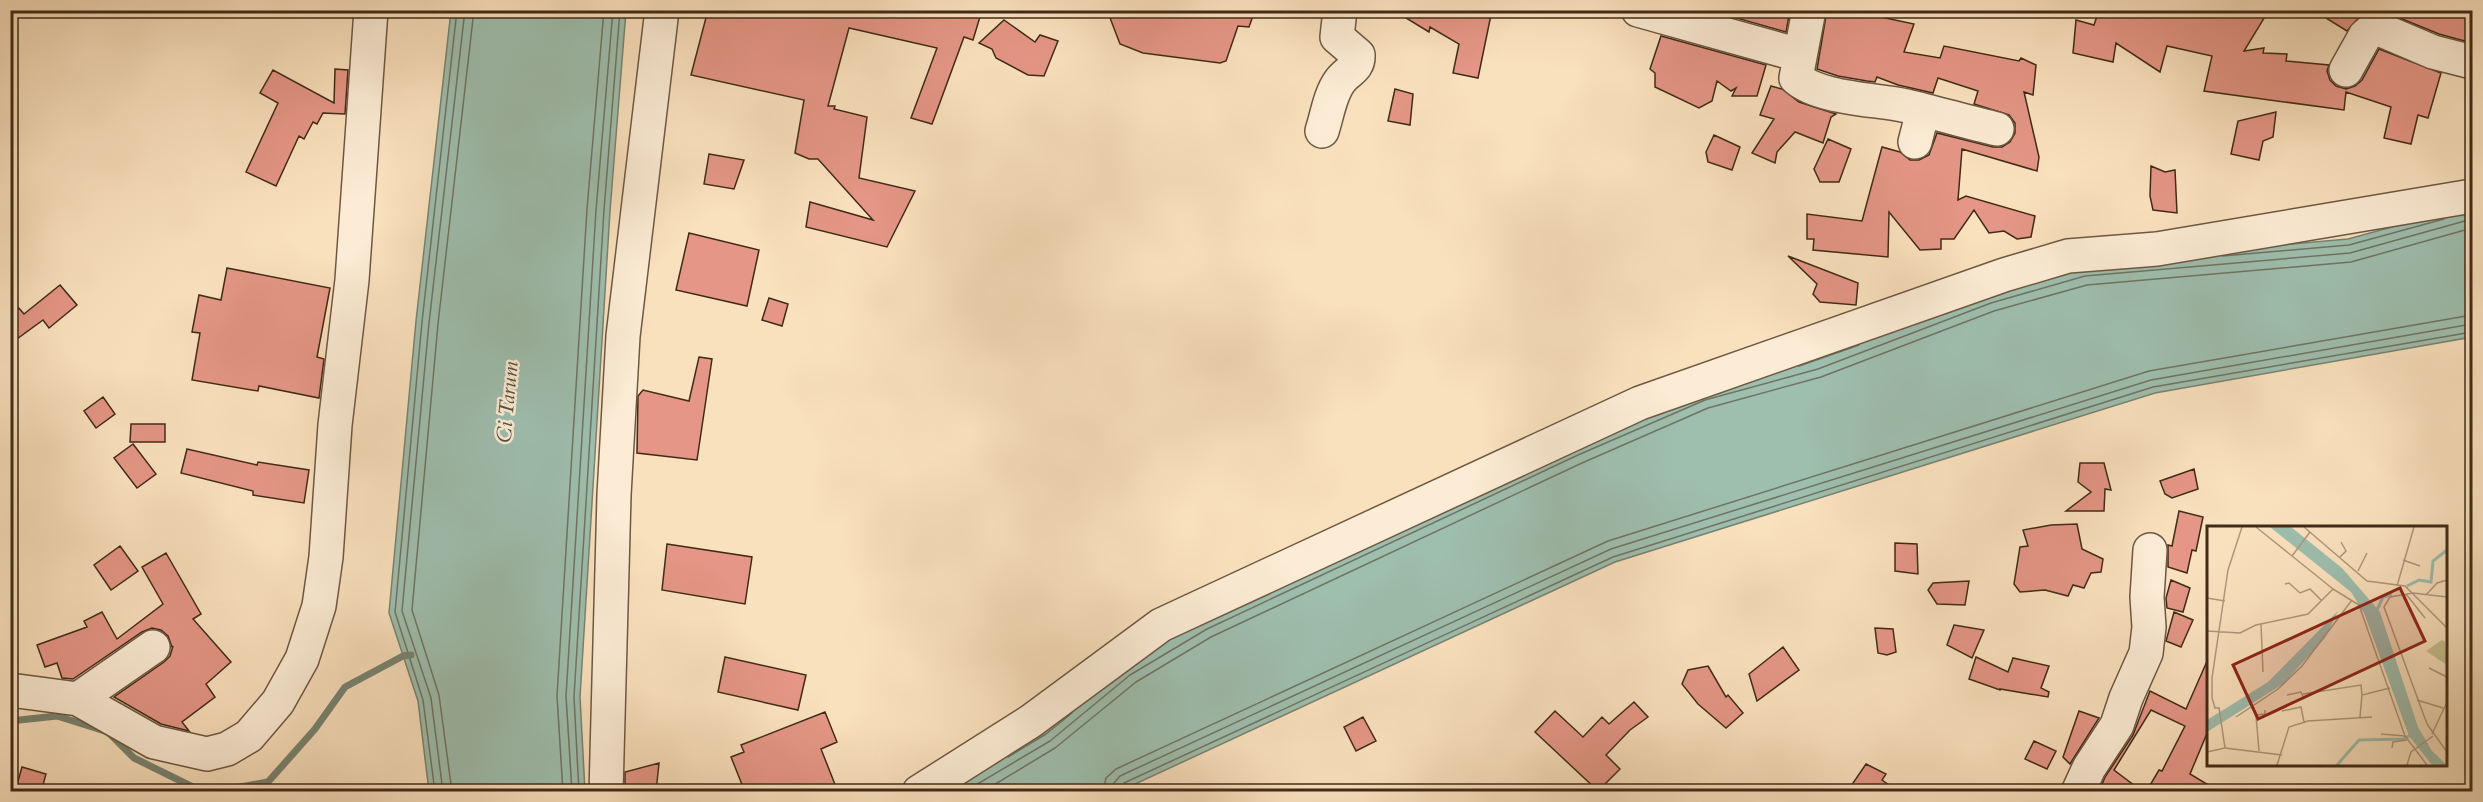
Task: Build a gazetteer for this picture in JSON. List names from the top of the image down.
{
  "water": ["Ci Tarum"]
}
